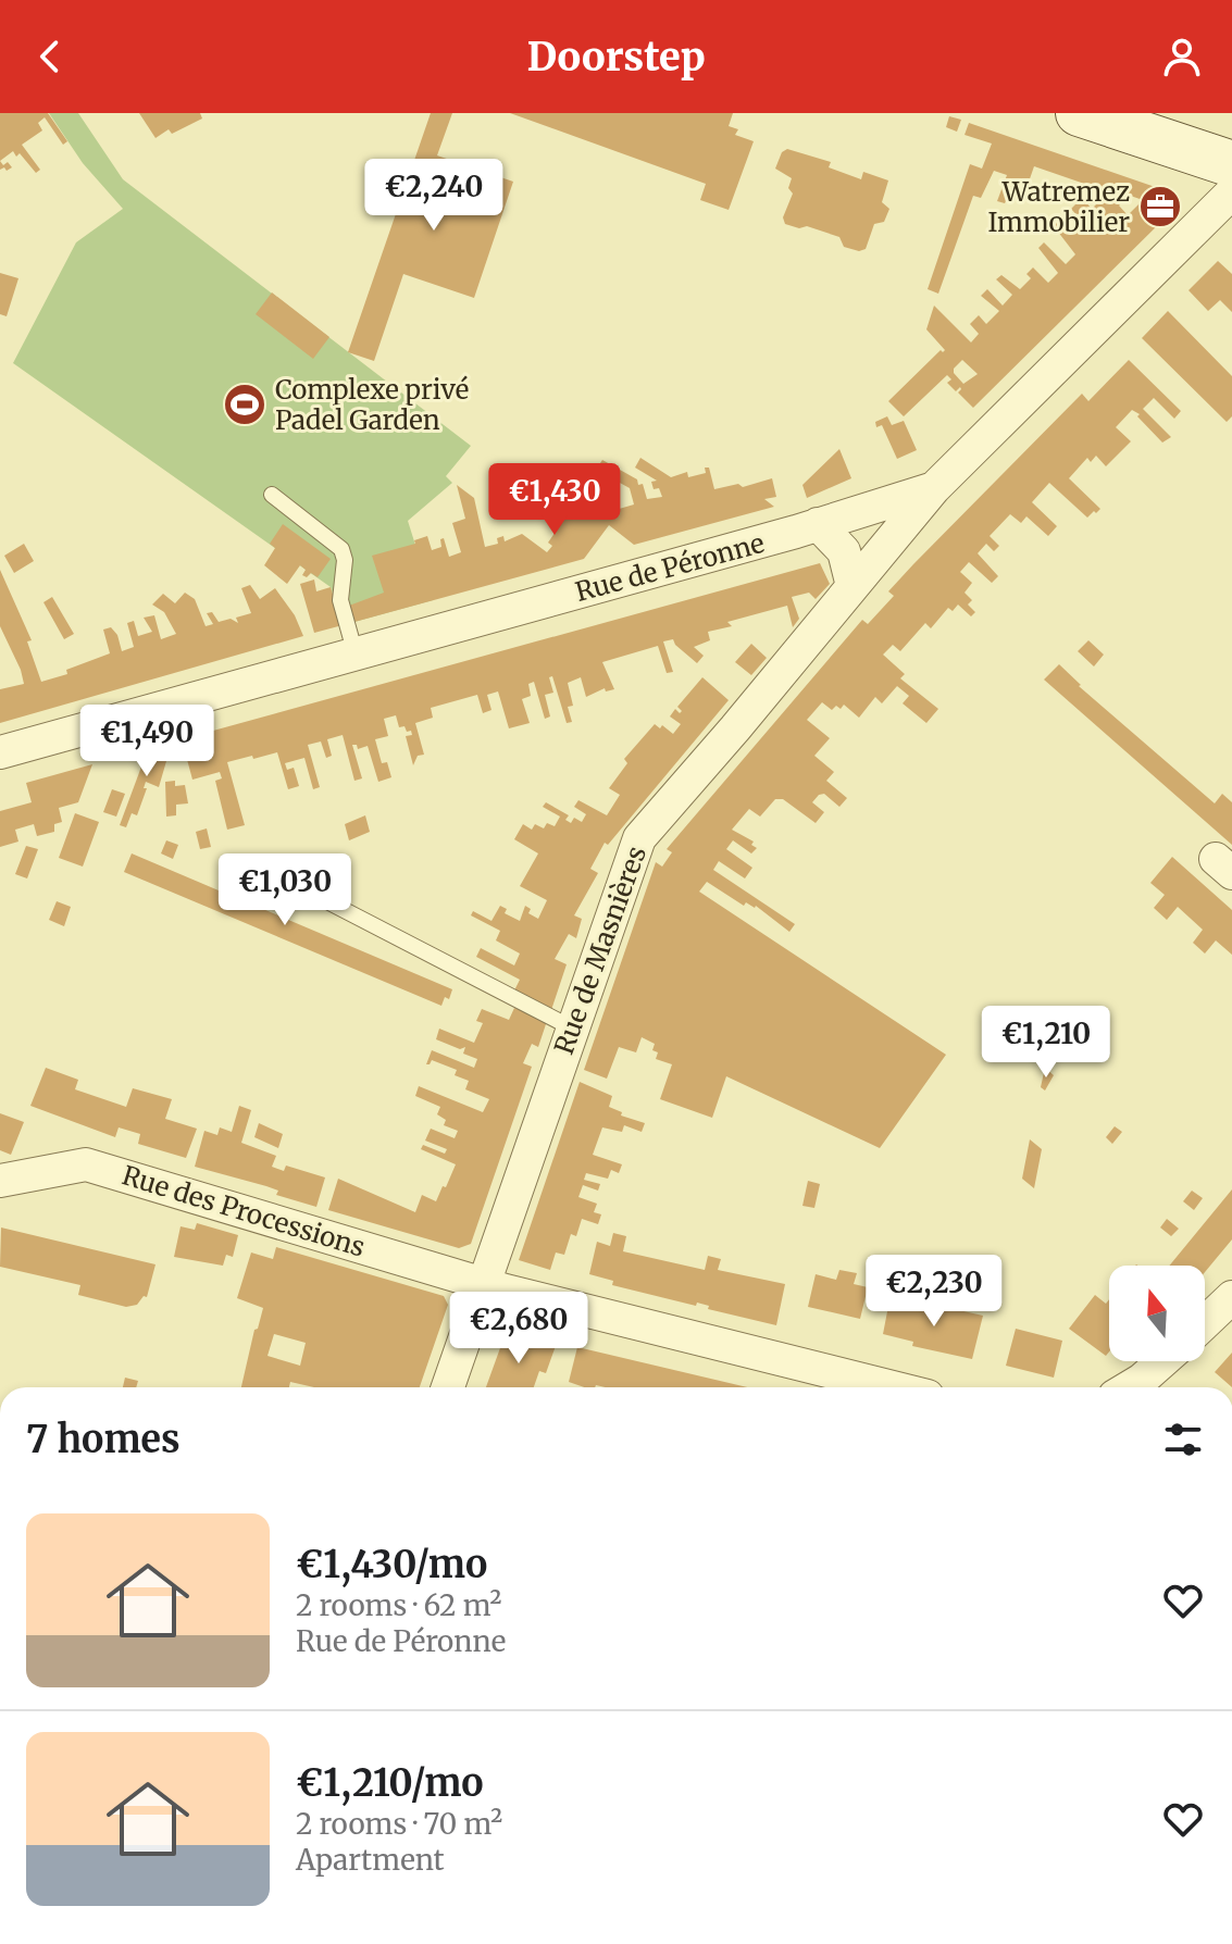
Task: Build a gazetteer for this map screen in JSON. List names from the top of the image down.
{
  "streets": {
    "street": ["Rue de Péronne", "Rue de Masnières", "Rue des Processions"]
  },
  "crossings": [
    ["Rue de Péronne", "Rue de Masnières"],
    ["Rue de Masnières", "Rue des Processions"]
  ],
  "places": {
    "office": ["Watremez Immobilier"],
    "sports": ["Complexe privé Padel Garden"]
  },
  "north": "top",
  "page": {
    "header": "Doorstep",
    "price": [
      "€2,240",
      "€1,430",
      "€1,490",
      "€1,030",
      "€1,210",
      "€2,230",
      "€2,680"
    ],
    "heading": "7 homes",
    "list": [
      {
        "name": "€1,430/mo",
        "note": "2 rooms · 62 m² · Rue de Péronne"
      },
      {
        "name": "€1,210/mo",
        "note": "2 rooms · 70 m² · Apartment"
      }
    ]
  }
}
